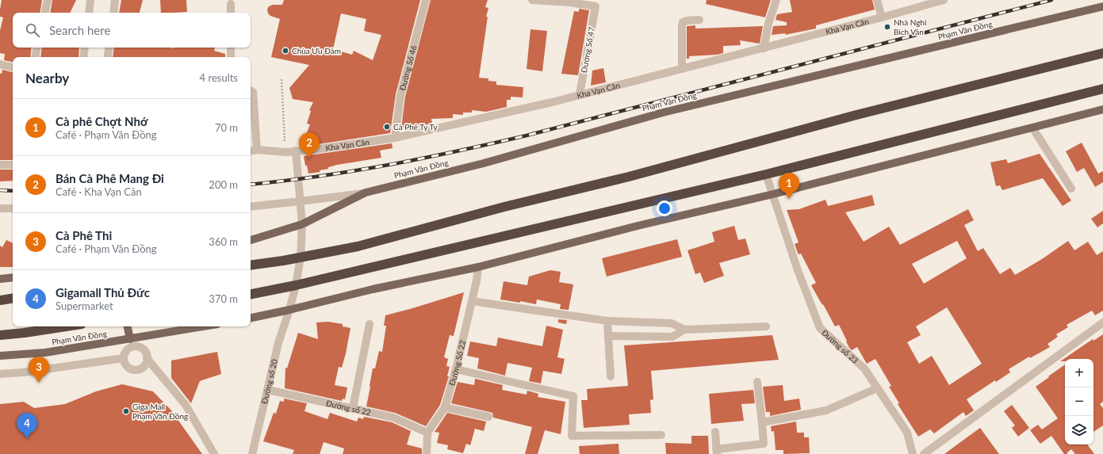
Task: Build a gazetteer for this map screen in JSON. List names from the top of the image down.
{
  "streets": {
    "highway": ["Phạm Văn Đồng"],
    "street": [
      "Kha Vạn Cân",
      "Đường Số 47",
      "Đường Số 46",
      "Đường số 23",
      "Đường Số 22",
      "Đường số 20",
      "Đường số 22"
    ]
  },
  "crossings": [
    ["Kha Vạn Cân", "Đường Số 47"],
    ["Kha Vạn Cân", "Đường Số 46"],
    ["Phạm Văn Đồng", "Đường số 20"],
    ["Đường Số 22", "Đường số 22"],
    ["Đường số 20", "Đường số 22"]
  ],
  "places": [
    "Nhà Nghỉ Bích Vân",
    "Chùa Ưu Đàm",
    "Cà Phê Ty Ty",
    "Giga Mall Phạm Văn Đồng"
  ],
  "page": {
    "search": "Search here",
    "heading": ["Nearby", "4 results"],
    "list": [
      {
        "mark": "1",
        "name": "Cà phê Chợt Nhớ",
        "note": "Café · Phạm Văn Đồng",
        "value": "70 m"
      },
      {
        "mark": "2",
        "name": "Bán Cà Phê Mang Đi",
        "note": "Café · Kha Vạn Cân",
        "value": "200 m"
      },
      {
        "mark": "3",
        "name": "Cà Phê Thi",
        "note": "Café · Phạm Văn Đồng",
        "value": "360 m"
      },
      {
        "mark": "4",
        "name": "Gigamall Thủ Đức",
        "note": "Supermarket",
        "value": "370 m"
      }
    ],
    "pins": [
      "2",
      "1",
      "3",
      "4"
    ],
    "map_buttons": ["+", "−"]
  }
}
